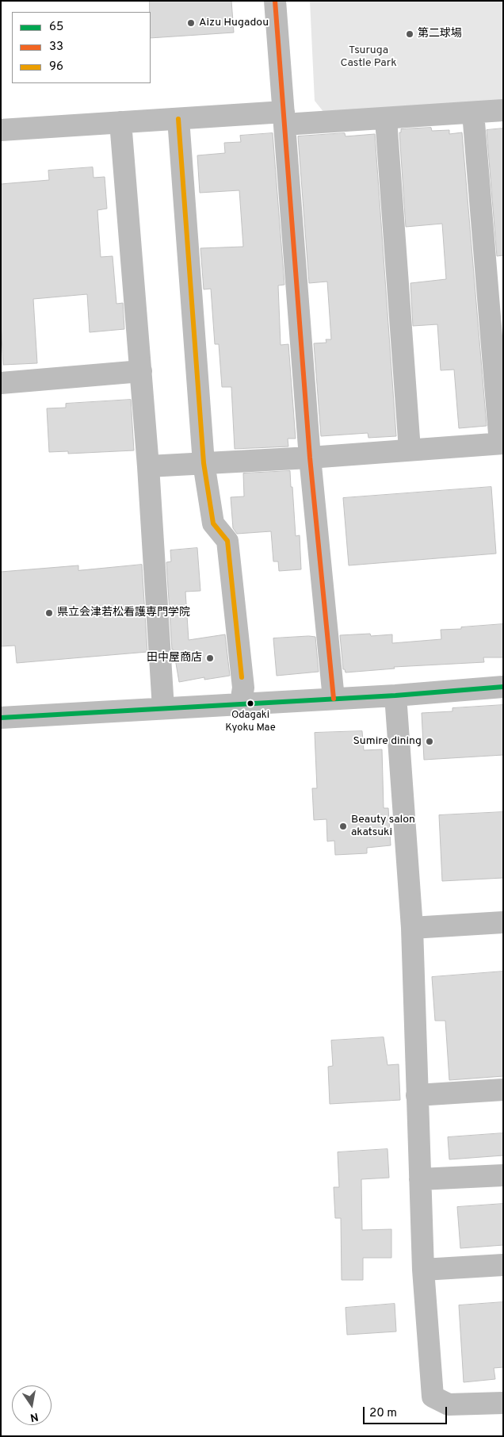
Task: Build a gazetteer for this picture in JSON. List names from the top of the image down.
{
  "parks": ["Tsuruga Castle Park"],
  "places": [
    "Aizu Hugadou",
    "第二球場",
    "県立会津若松看護専門学院",
    "田中屋商店",
    "Odagaki Kyoku Mae",
    "Sumire dining",
    "Beauty salon akatsuki"
  ],
  "lines": ["transit line 33", "transit line 96", "transit line 65"],
  "legend": ["65", "33", "96"],
  "scale_bar": "20 m",
  "north": "bottom"
}
